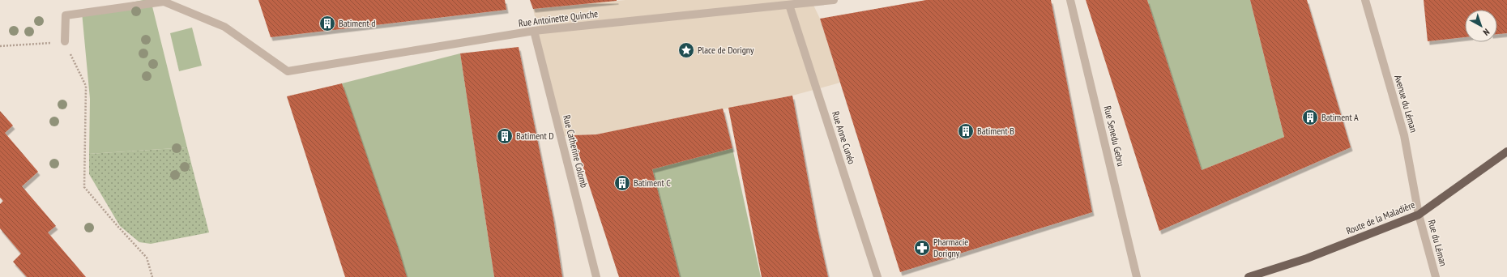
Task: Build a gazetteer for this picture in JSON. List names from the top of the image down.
{
  "streets": {
    "main road": ["Route de la Maladière"],
    "street": [
      "Rue Antoinette Quinche",
      "Avenue du Léman",
      "Rue Senedu Gebru",
      "Rue Anne Cunéo",
      "Rue Catherine Colomb",
      "Rue du Léman"
    ]
  },
  "crossings": [
    ["Rue Antoinette Quinche", "Rue Anne Cunéo"],
    ["Rue Antoinette Quinche", "Rue Catherine Colomb"],
    ["Avenue du Léman", "Route de la Maladière"],
    ["Avenue du Léman", "Rue du Léman"],
    ["Route de la Maladière", "Rue du Léman"]
  ],
  "places": {
    "building": [
      "Batiment d",
      "Batiment A",
      "Batiment B",
      "Batiment D",
      "Batiment C"
    ],
    "place": ["Place de Dorigny"],
    "pharmacy": ["Pharmacie Dorigny"]
  },
  "north": "bottom right"
}
